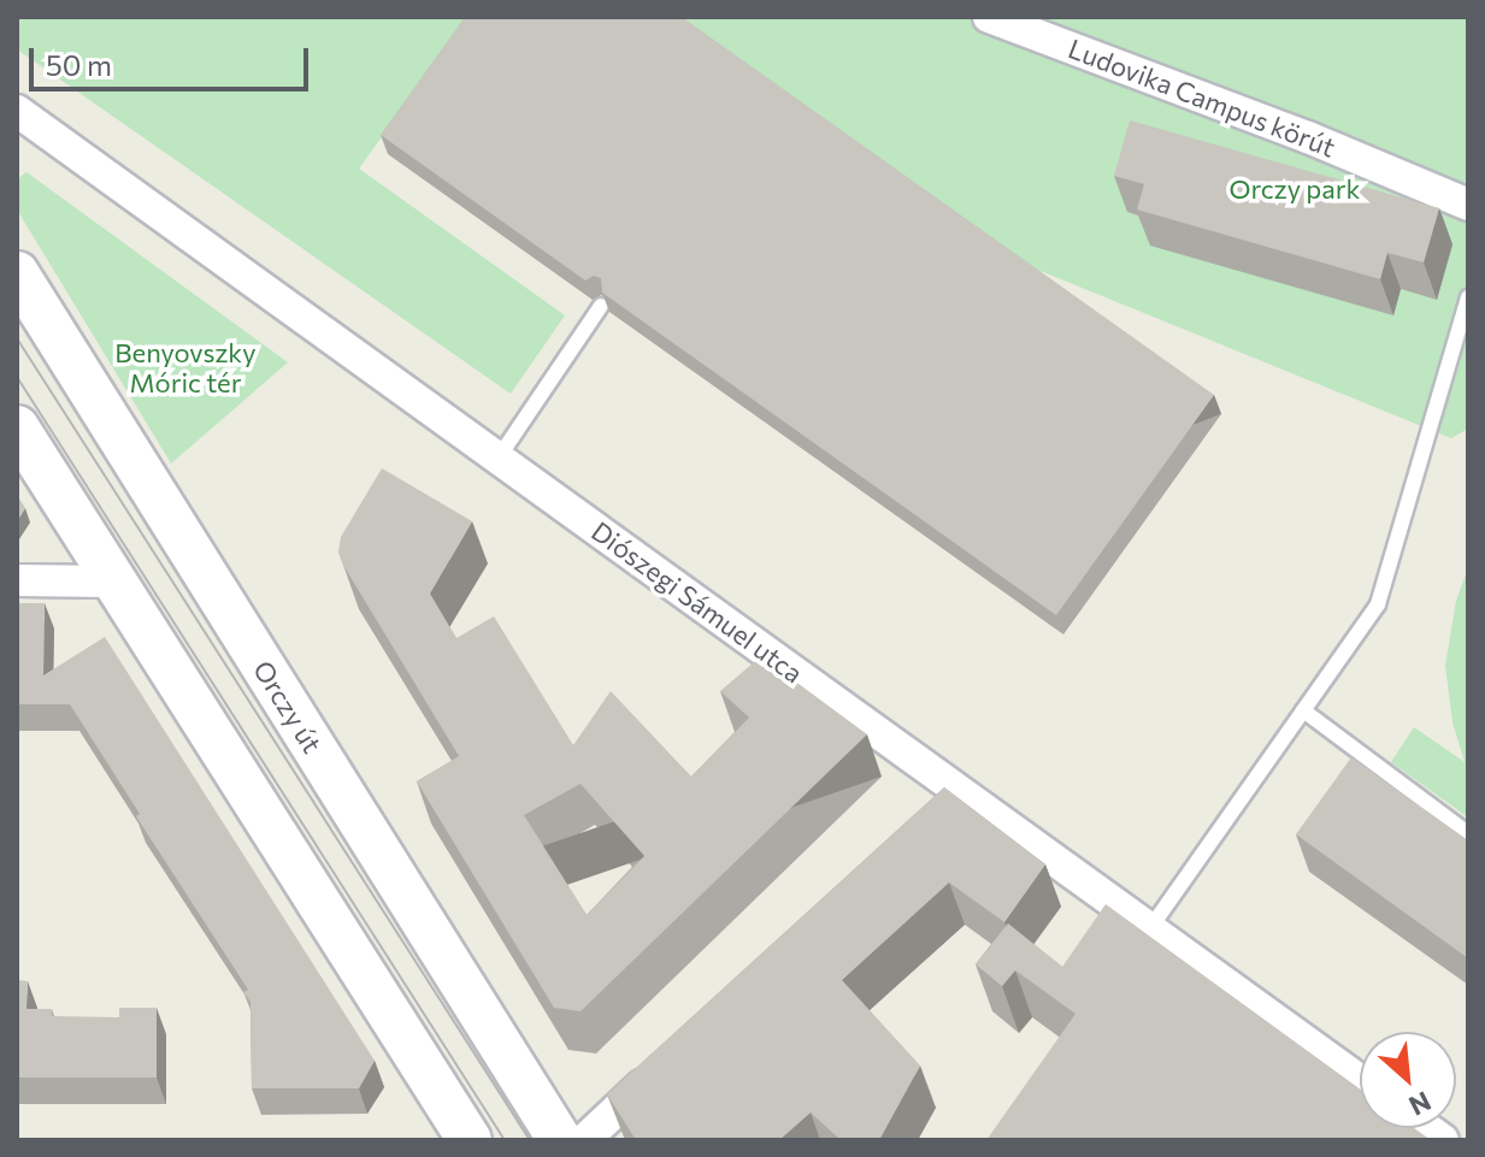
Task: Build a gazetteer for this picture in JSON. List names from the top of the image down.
{
  "streets": {
    "street": ["Ludovika Campus körút", "Diószegi Sámuel utca", "Orczy út"]
  },
  "parks": ["Orczy park", "Benyovszky Móric tér"],
  "scale_bar": "50 m",
  "north": "bottom right"
}
